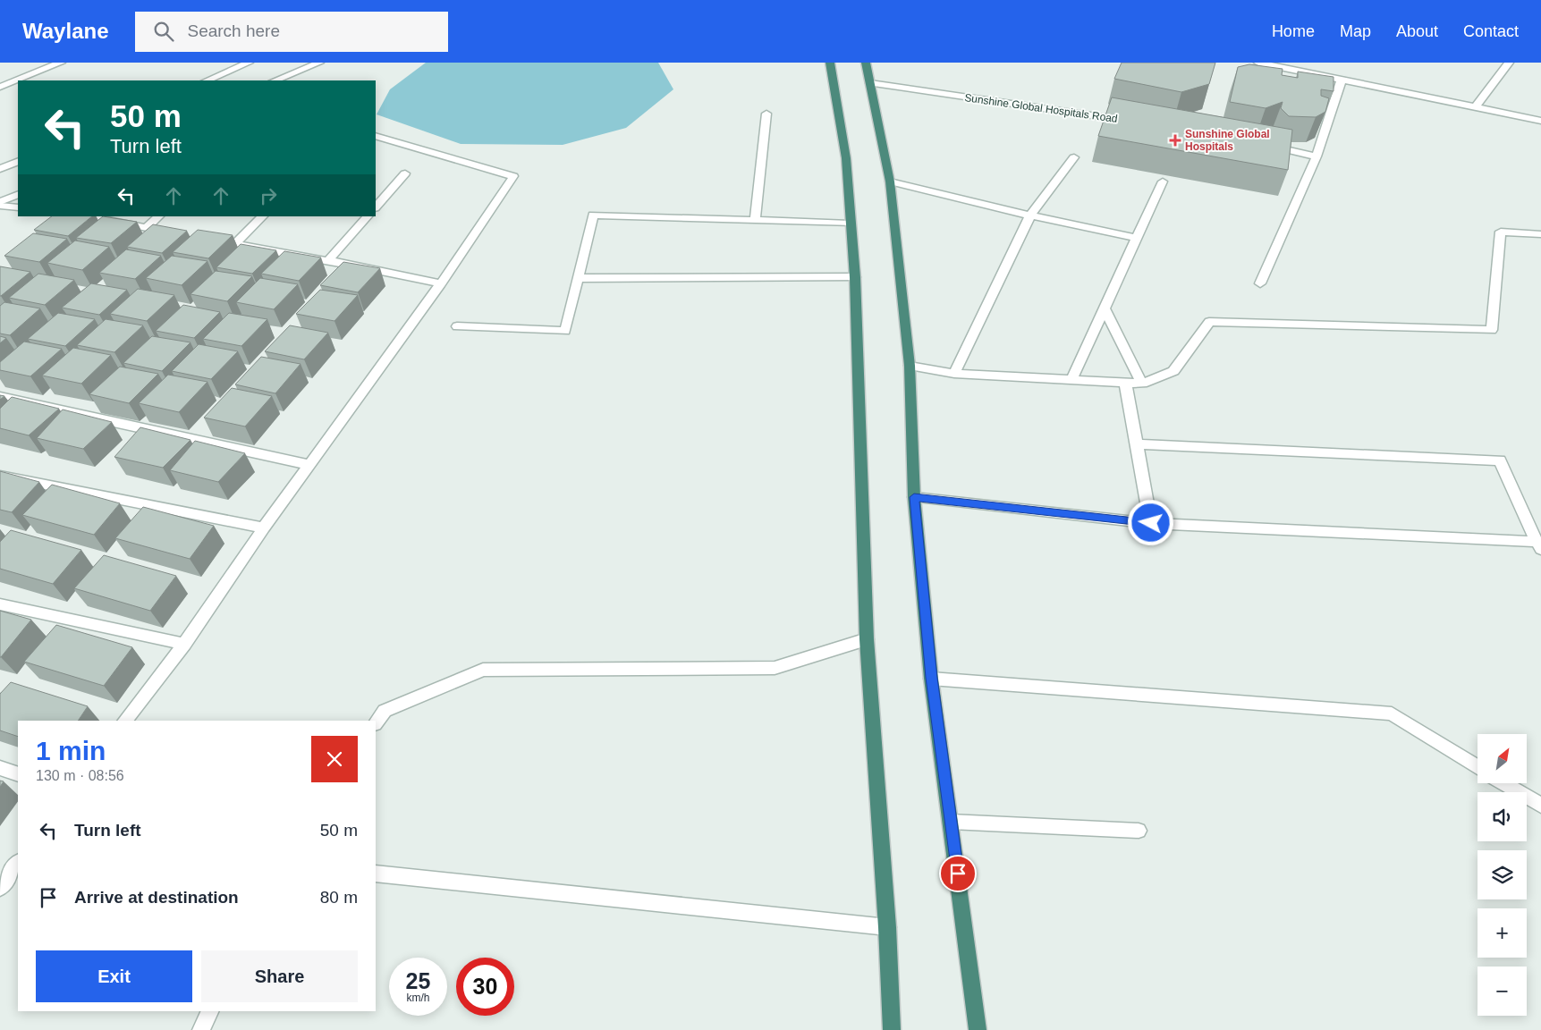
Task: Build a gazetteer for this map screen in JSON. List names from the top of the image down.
{
  "streets": {
    "street": ["Sunshine Global Hospitals Road"]
  },
  "places": {
    "health": ["Sunshine Global Hospitals"]
  },
  "north": "top right",
  "page": {
    "header": "Waylane",
    "search": "Search here",
    "nav": [
      "Home",
      "Map",
      "About",
      "Contact"
    ],
    "turn": ["50 m", "Turn left"],
    "heading": ["1 min", "130 m · 08:56"],
    "map_buttons": ["+", "−"],
    "list": [
      {
        "name": "Turn left",
        "value": "50 m"
      },
      {
        "name": "Arrive at destination",
        "value": "80 m"
      }
    ],
    "buttons": ["Exit", "Share"],
    "speed": "25 km/h",
    "limit": "30"
  }
}
